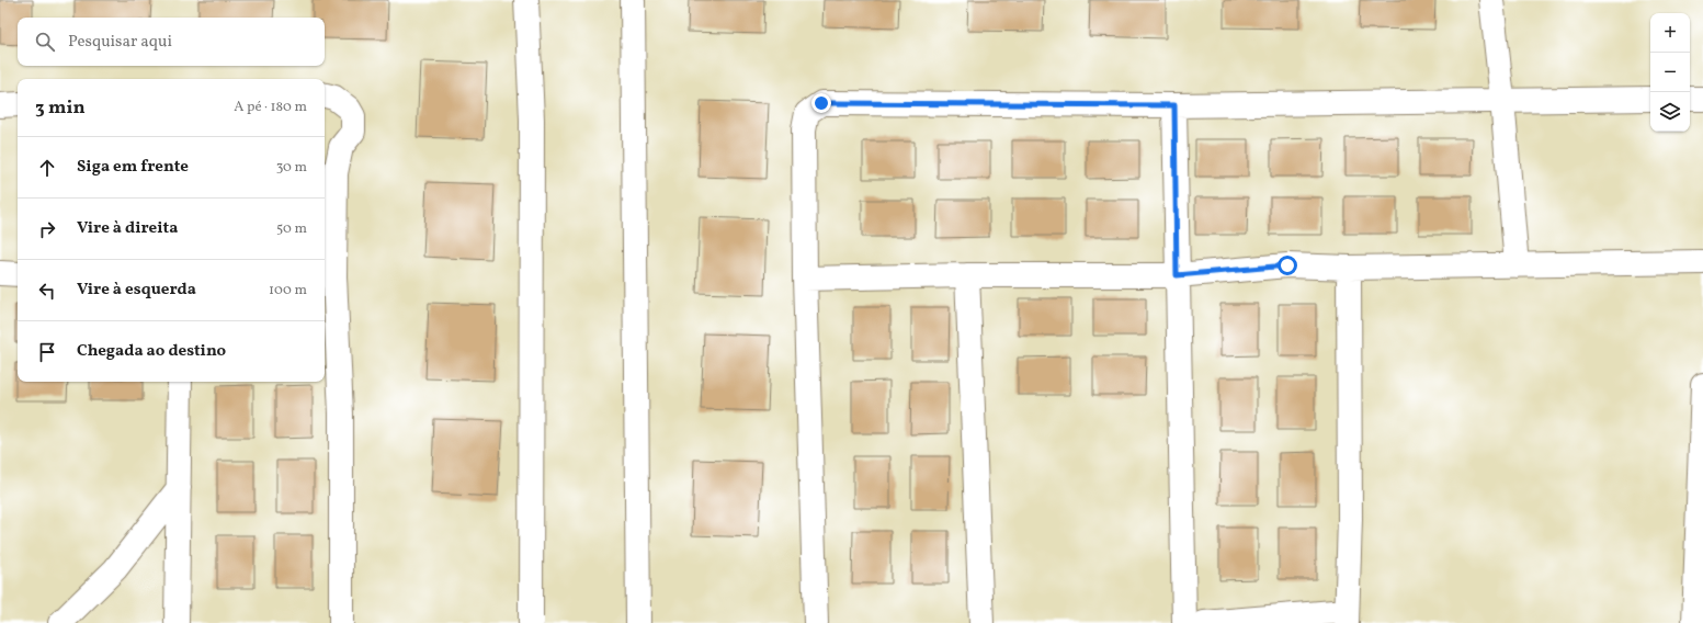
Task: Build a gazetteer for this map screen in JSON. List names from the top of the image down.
{
  "page": {
    "map_buttons": ["+", "−"],
    "search": "Pesquisar aqui",
    "heading": ["3 min", "A pé · 180 m"],
    "list": [
      ["Siga em frente", "30 m"],
      ["Vire à direita", "50 m"],
      ["Vire à esquerda", "100 m"],
      "Chegada ao destino"
    ]
  }
}
